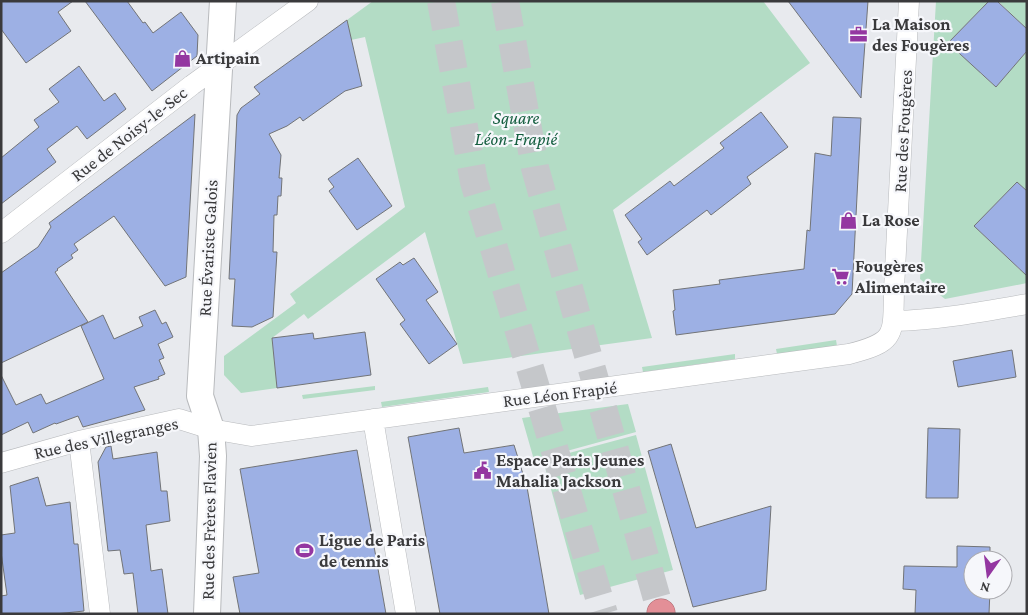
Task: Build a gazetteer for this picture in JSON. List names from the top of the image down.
{
  "streets": {
    "street": [
      "Rue des Fougères",
      "Rue de Noisy-le-Sec",
      "Rue Évariste Galois",
      "Rue Léon Frapié",
      "Rue des Villegranges",
      "Rue des Frères Flavien"
    ]
  },
  "crossings": [
    ["Rue des Fougères", "Rue Léon Frapié"],
    ["Rue de Noisy-le-Sec", "Rue Évariste Galois"],
    ["Rue Évariste Galois", "Rue Léon Frapié"],
    ["Rue Évariste Galois", "Rue des Villegranges"],
    ["Rue Évariste Galois", "Rue des Frères Flavien"],
    ["Rue Léon Frapié", "Rue des Villegranges"],
    ["Rue Léon Frapié", "Rue des Frères Flavien"],
    ["Rue des Villegranges", "Rue des Frères Flavien"]
  ],
  "parks": ["Square Léon-Frapié"],
  "places": {
    "office": ["La Maison des Fougères"],
    "shop": ["Artipain", "La Rose"],
    "supermarket": ["Fougères Alimentaire"],
    "public building": ["Espace Paris Jeunes Mahalia Jackson"],
    "sports": ["Ligue de Paris de tennis"]
  },
  "north": "bottom"
}
